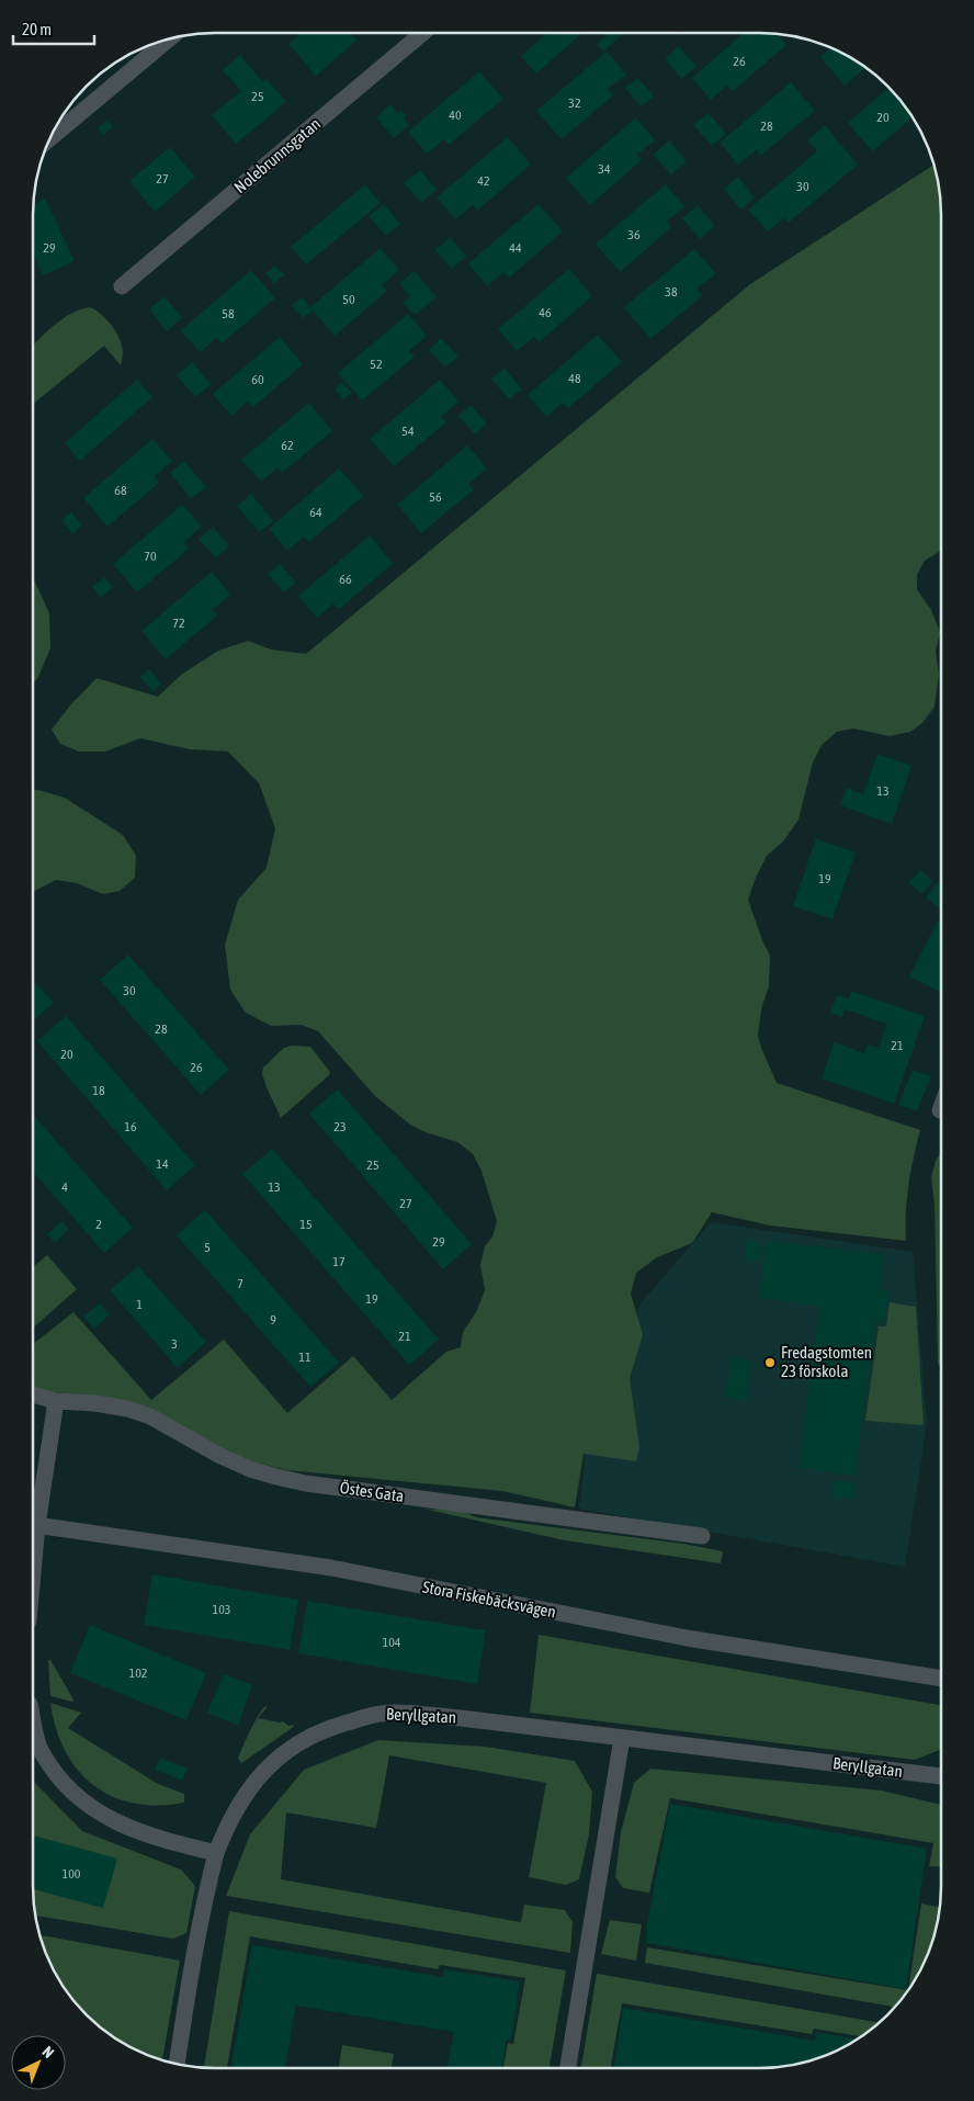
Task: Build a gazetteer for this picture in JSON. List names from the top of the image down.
{
  "streets": {
    "street": [
      "Nolebrunnsgatan",
      "Östes Gata",
      "Stora Fiskebäcksvägen",
      "Beryllgatan"
    ]
  },
  "places": ["Fredagstomten 23 förskola"],
  "house_numbers": [
    "26",
    "25",
    "32",
    "40",
    "20",
    "28",
    "34",
    "27",
    "42",
    "30",
    "36",
    "29",
    "44",
    "38",
    "50",
    "46",
    "58",
    "52",
    "48",
    "60",
    "54",
    "62",
    "68",
    "56",
    "64",
    "70",
    "66",
    "72",
    "13",
    "19",
    "30",
    "28",
    "21",
    "20",
    "26",
    "18",
    "16",
    "23",
    "14",
    "25",
    "4",
    "13",
    "27",
    "2",
    "15",
    "29",
    "5",
    "17",
    "7",
    "19",
    "1",
    "9",
    "21",
    "3",
    "11",
    "103",
    "104",
    "102",
    "100"
  ],
  "scale_bar": "20 m",
  "north": "top right"
}
